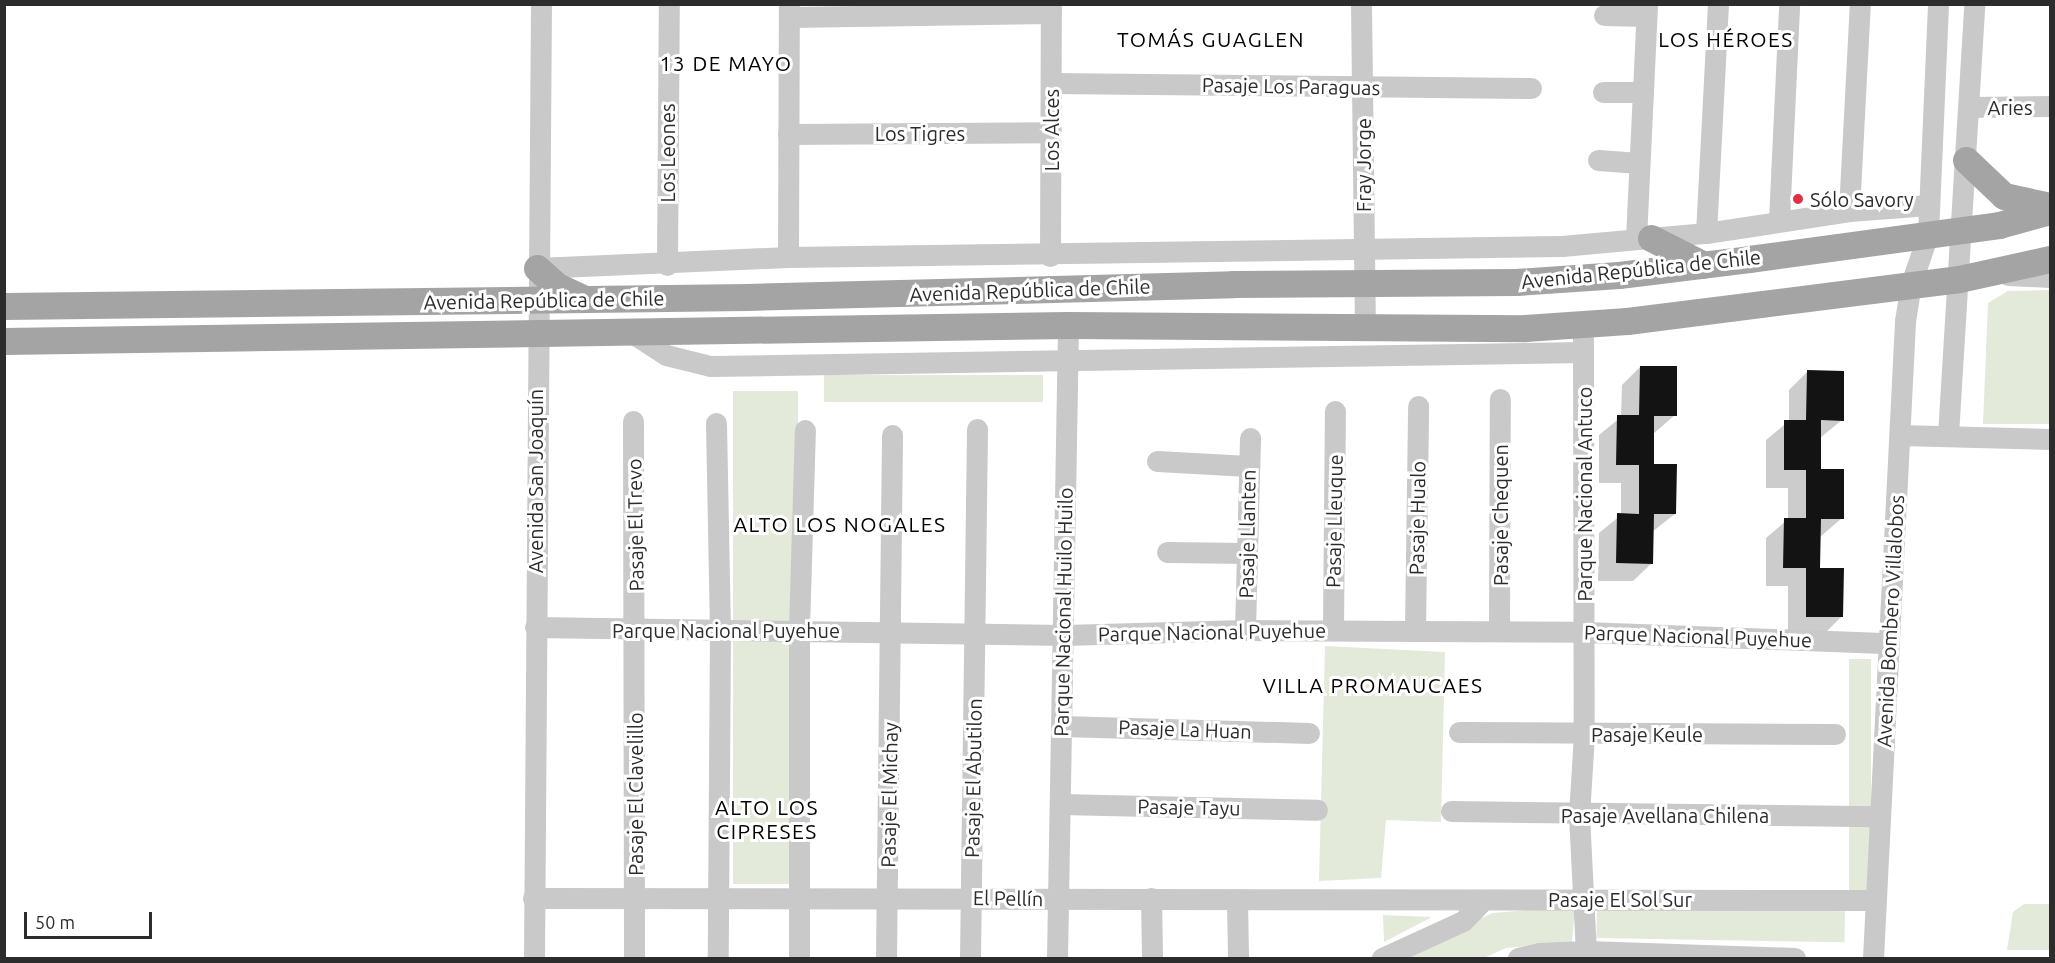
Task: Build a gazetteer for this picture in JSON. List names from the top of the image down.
{
  "streets": {
    "main road": ["Avenida República de Chile"],
    "street": [
      "Pasaje Los Paraguas",
      "Aries",
      "Los Alces",
      "Los Tigres",
      "Los Leones",
      "Fray Jorge",
      "Avenida San Joaquín",
      "Parque Nacional Antuco",
      "Pasaje Chequen",
      "Pasaje Hualo",
      "Pasaje Lleuque",
      "Pasaje El Trevo",
      "Pasaje Llanten",
      "Parque Nacional Huilo Huilo",
      "Avenida Bombero Villalobos",
      "Parque Nacional Puyehue",
      "Pasaje La Huan",
      "Pasaje Keule",
      "Pasaje El Abutilon",
      "Pasaje El Clavelillo",
      "Pasaje El Michay",
      "Pasaje Tayu",
      "Pasaje Avellana Chilena",
      "El Pellín",
      "Pasaje El Sol Sur"
    ]
  },
  "crossings": [
    ["Pasaje Los Paraguas", "Los Alces"],
    ["Pasaje Los Paraguas", "Fray Jorge"],
    ["Los Alces", "Los Tigres"],
    ["Los Alces", "Avenida República de Chile"],
    ["Los Leones", "Avenida República de Chile"],
    ["Fray Jorge", "Avenida República de Chile"],
    ["Avenida República de Chile", "Avenida San Joaquín"],
    ["Avenida República de Chile", "Parque Nacional Antuco"],
    ["Avenida República de Chile", "Parque Nacional Huilo Huilo"],
    ["Avenida República de Chile", "Avenida Bombero Villalobos"],
    ["Avenida San Joaquín", "Parque Nacional Puyehue"],
    ["Avenida San Joaquín", "El Pellín"],
    ["Parque Nacional Antuco", "Parque Nacional Puyehue"],
    ["Parque Nacional Antuco", "Pasaje Keule"],
    ["Parque Nacional Antuco", "Pasaje Avellana Chilena"],
    ["Parque Nacional Antuco", "Pasaje El Sol Sur"],
    ["Pasaje Chequen", "Parque Nacional Puyehue"],
    ["Pasaje Hualo", "Parque Nacional Puyehue"],
    ["Pasaje Lleuque", "Parque Nacional Puyehue"],
    ["Pasaje El Trevo", "Parque Nacional Puyehue"],
    ["Pasaje El Trevo", "Pasaje El Clavelillo"],
    ["Pasaje Llanten", "Parque Nacional Puyehue"],
    ["Parque Nacional Huilo Huilo", "Parque Nacional Puyehue"],
    ["Parque Nacional Huilo Huilo", "Pasaje La Huan"],
    ["Parque Nacional Huilo Huilo", "Pasaje Tayu"],
    ["Parque Nacional Huilo Huilo", "El Pellín"],
    ["Avenida Bombero Villalobos", "Parque Nacional Puyehue"],
    ["Avenida Bombero Villalobos", "Pasaje Avellana Chilena"],
    ["Avenida Bombero Villalobos", "Pasaje El Sol Sur"],
    ["Parque Nacional Puyehue", "Pasaje El Abutilon"],
    ["Parque Nacional Puyehue", "Pasaje El Clavelillo"],
    ["Parque Nacional Puyehue", "Pasaje El Michay"],
    ["Pasaje El Abutilon", "El Pellín"],
    ["Pasaje El Clavelillo", "El Pellín"],
    ["Pasaje El Michay", "El Pellín"],
    ["El Pellín", "Pasaje El Sol Sur"]
  ],
  "districts": [
    "TOMÁS GUAGLEN",
    "LOS HÉROES",
    "13 DE MAYO",
    "ALTO LOS NOGALES",
    "VILLA PROMAUCAES",
    "ALTO LOS CIPRESES"
  ],
  "places": ["Sólo Savory"],
  "scale_bar": "50 m"
}
